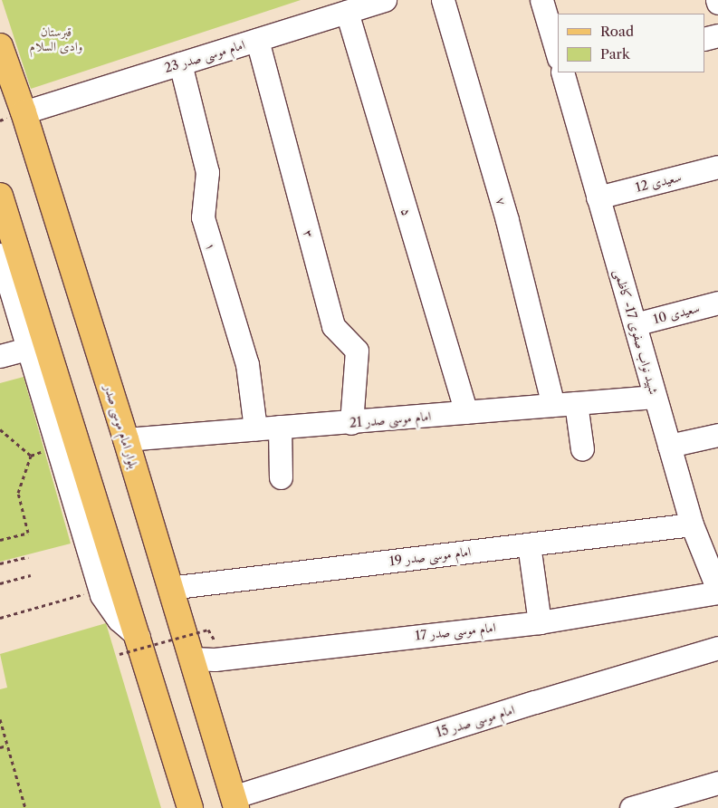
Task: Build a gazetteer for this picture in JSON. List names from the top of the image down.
{
  "streets": {
    "main road": ["بلوار امام موسی صدر"],
    "street": [
      "امام موسی صدر 23",
      "سعیدی 12",
      "۷",
      "۵",
      "۳",
      "۱",
      "سعیدی 10",
      "شهید نواب صفوی 17- کاظمی",
      "امام موسی صدر 21",
      "امام موسی صدر 19",
      "امام موسی صدر 17",
      "امام موسی صدر 15"
    ]
  },
  "crossings": [
    ["امام موسی صدر 23", "۵"],
    ["امام موسی صدر 23", "۳"],
    ["امام موسی صدر 23", "۱"],
    ["امام موسی صدر 23", "بلوار امام موسی صدر"],
    ["سعیدی 12", "شهید نواب صفوی 17- کاظمی"],
    ["۷", "امام موسی صدر 21"],
    ["۵", "امام موسی صدر 21"],
    ["۳", "امام موسی صدر 21"],
    ["۱", "امام موسی صدر 21"],
    ["سعیدی 10", "شهید نواب صفوی 17- کاظمی"],
    ["شهید نواب صفوی 17- کاظمی", "امام موسی صدر 21"],
    ["شهید نواب صفوی 17- کاظمی", "امام موسی صدر 19"],
    ["شهید نواب صفوی 17- کاظمی", "امام موسی صدر 17"],
    ["امام موسی صدر 21", "بلوار امام موسی صدر"],
    ["بلوار امام موسی صدر", "امام موسی صدر 19"],
    ["بلوار امام موسی صدر", "امام موسی صدر 17"],
    ["بلوار امام موسی صدر", "امام موسی صدر 15"]
  ],
  "parks": ["قبرستان وادی السلام"],
  "legend": ["Road", "Park"]
}
